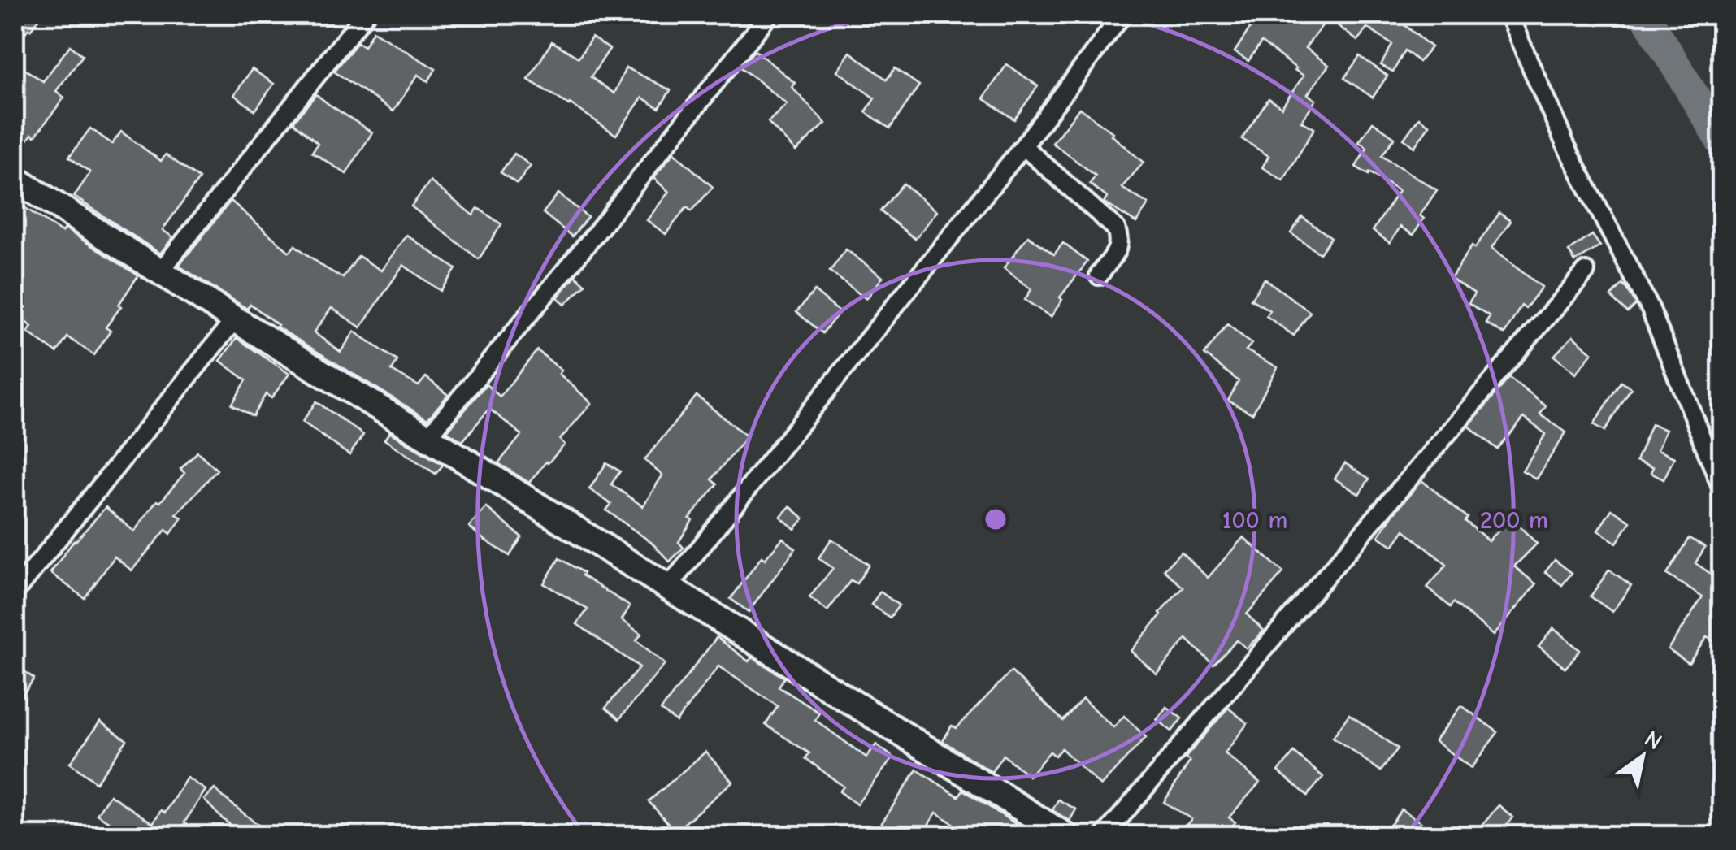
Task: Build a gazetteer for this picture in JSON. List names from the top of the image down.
{
  "north": "top right",
  "rings": ["100 m", "200 m"]
}
